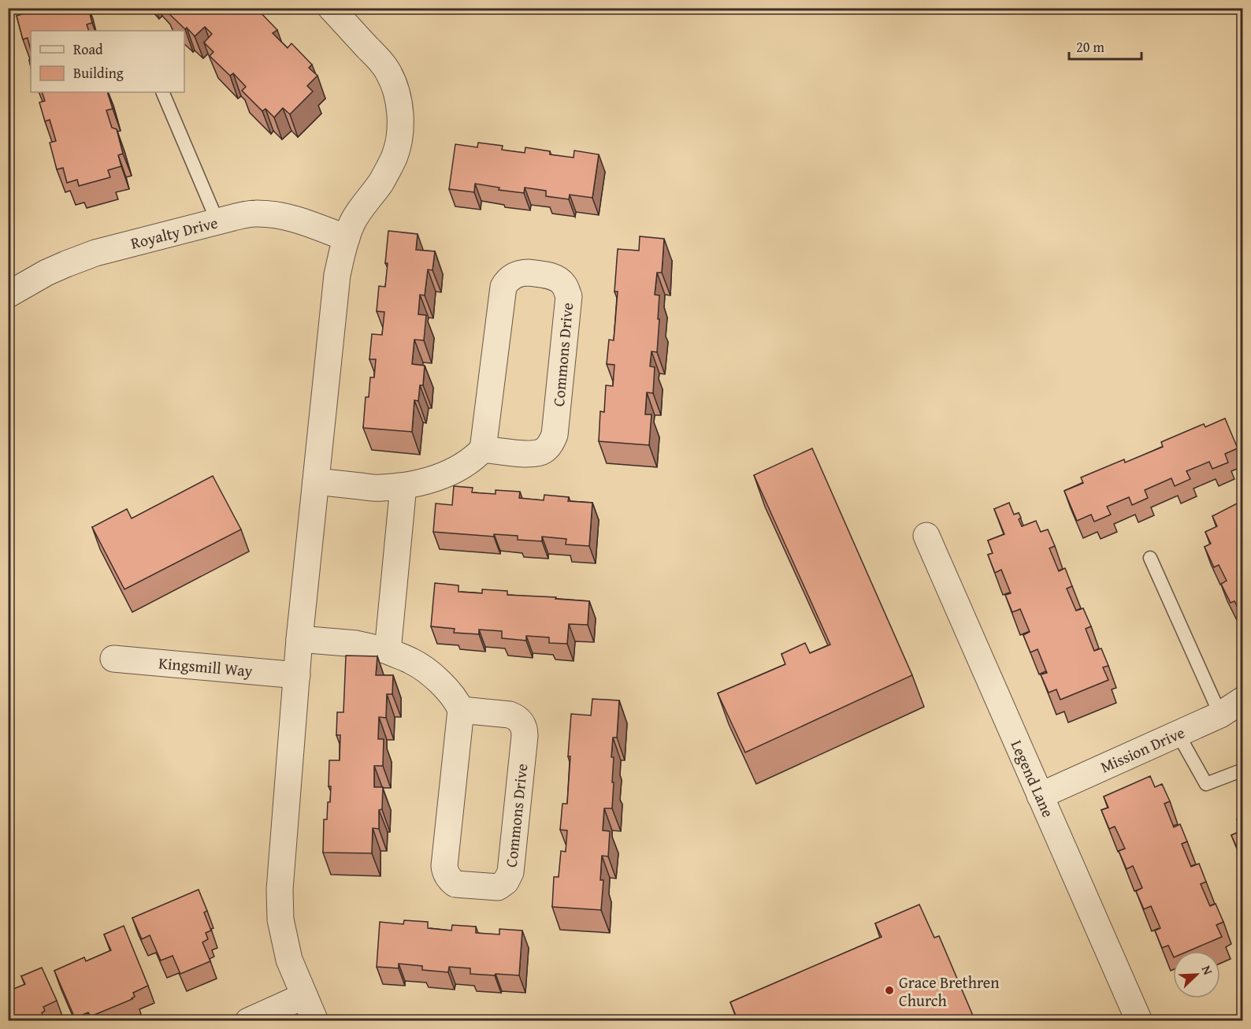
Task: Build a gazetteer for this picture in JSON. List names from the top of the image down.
{
  "streets": {
    "street": [
      "Royalty Drive",
      "Commons Drive",
      "Kingsmill Way",
      "Mission Drive",
      "Legend Lane"
    ]
  },
  "crossings": [
    ["Mission Drive", "Legend Lane"]
  ],
  "places": ["Grace Brethren Church"],
  "legend": ["Road", "Building"],
  "scale_bar": "20 m",
  "north": "top right"
}
